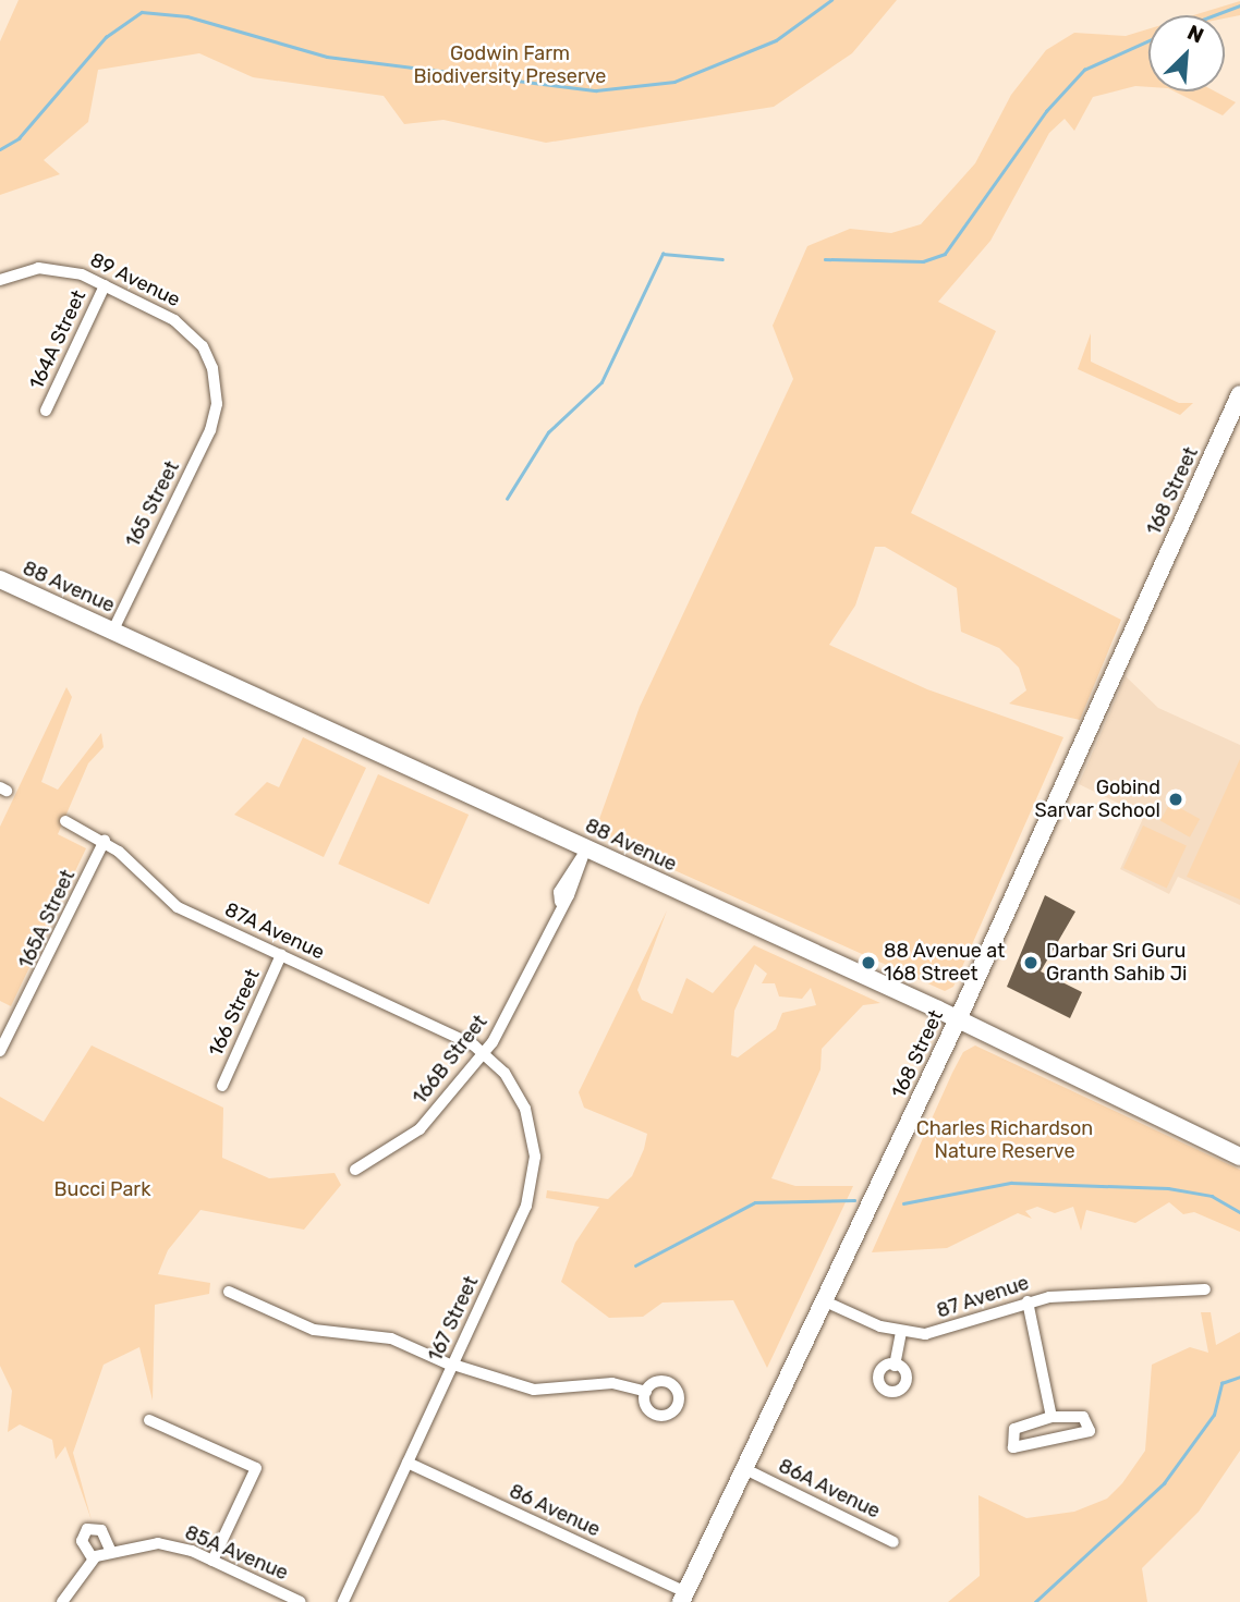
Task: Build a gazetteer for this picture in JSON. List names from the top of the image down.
{
  "streets": {
    "main road": ["168 Street", "88 Avenue"],
    "street": [
      "89 Avenue",
      "164A Street",
      "165 Street",
      "165A Street",
      "87A Avenue",
      "166 Street",
      "166B Street",
      "87 Avenue",
      "167 Street",
      "86A Avenue",
      "86 Avenue",
      "85A Avenue"
    ]
  },
  "crossings": [
    ["89 Avenue", "164A Street"],
    ["89 Avenue", "165 Street"],
    ["168 Street", "88 Avenue"],
    ["168 Street", "87 Avenue"],
    ["168 Street", "86A Avenue"],
    ["168 Street", "86 Avenue"],
    ["165 Street", "88 Avenue"],
    ["88 Avenue", "166B Street"],
    ["165A Street", "87A Avenue"],
    ["87A Avenue", "166 Street"],
    ["87A Avenue", "166B Street"],
    ["87A Avenue", "167 Street"],
    ["166B Street", "167 Street"],
    ["167 Street", "86 Avenue"]
  ],
  "parks": ["Godwin Farm Biodiversity Preserve", "Charles Richardson Nature Reserve", "Bucci Park"],
  "places": ["Gobind Sarvar School", "88 Avenue at 168 Street", "Darbar Sri Guru Granth Sahib Ji"],
  "north": "top right"
}
